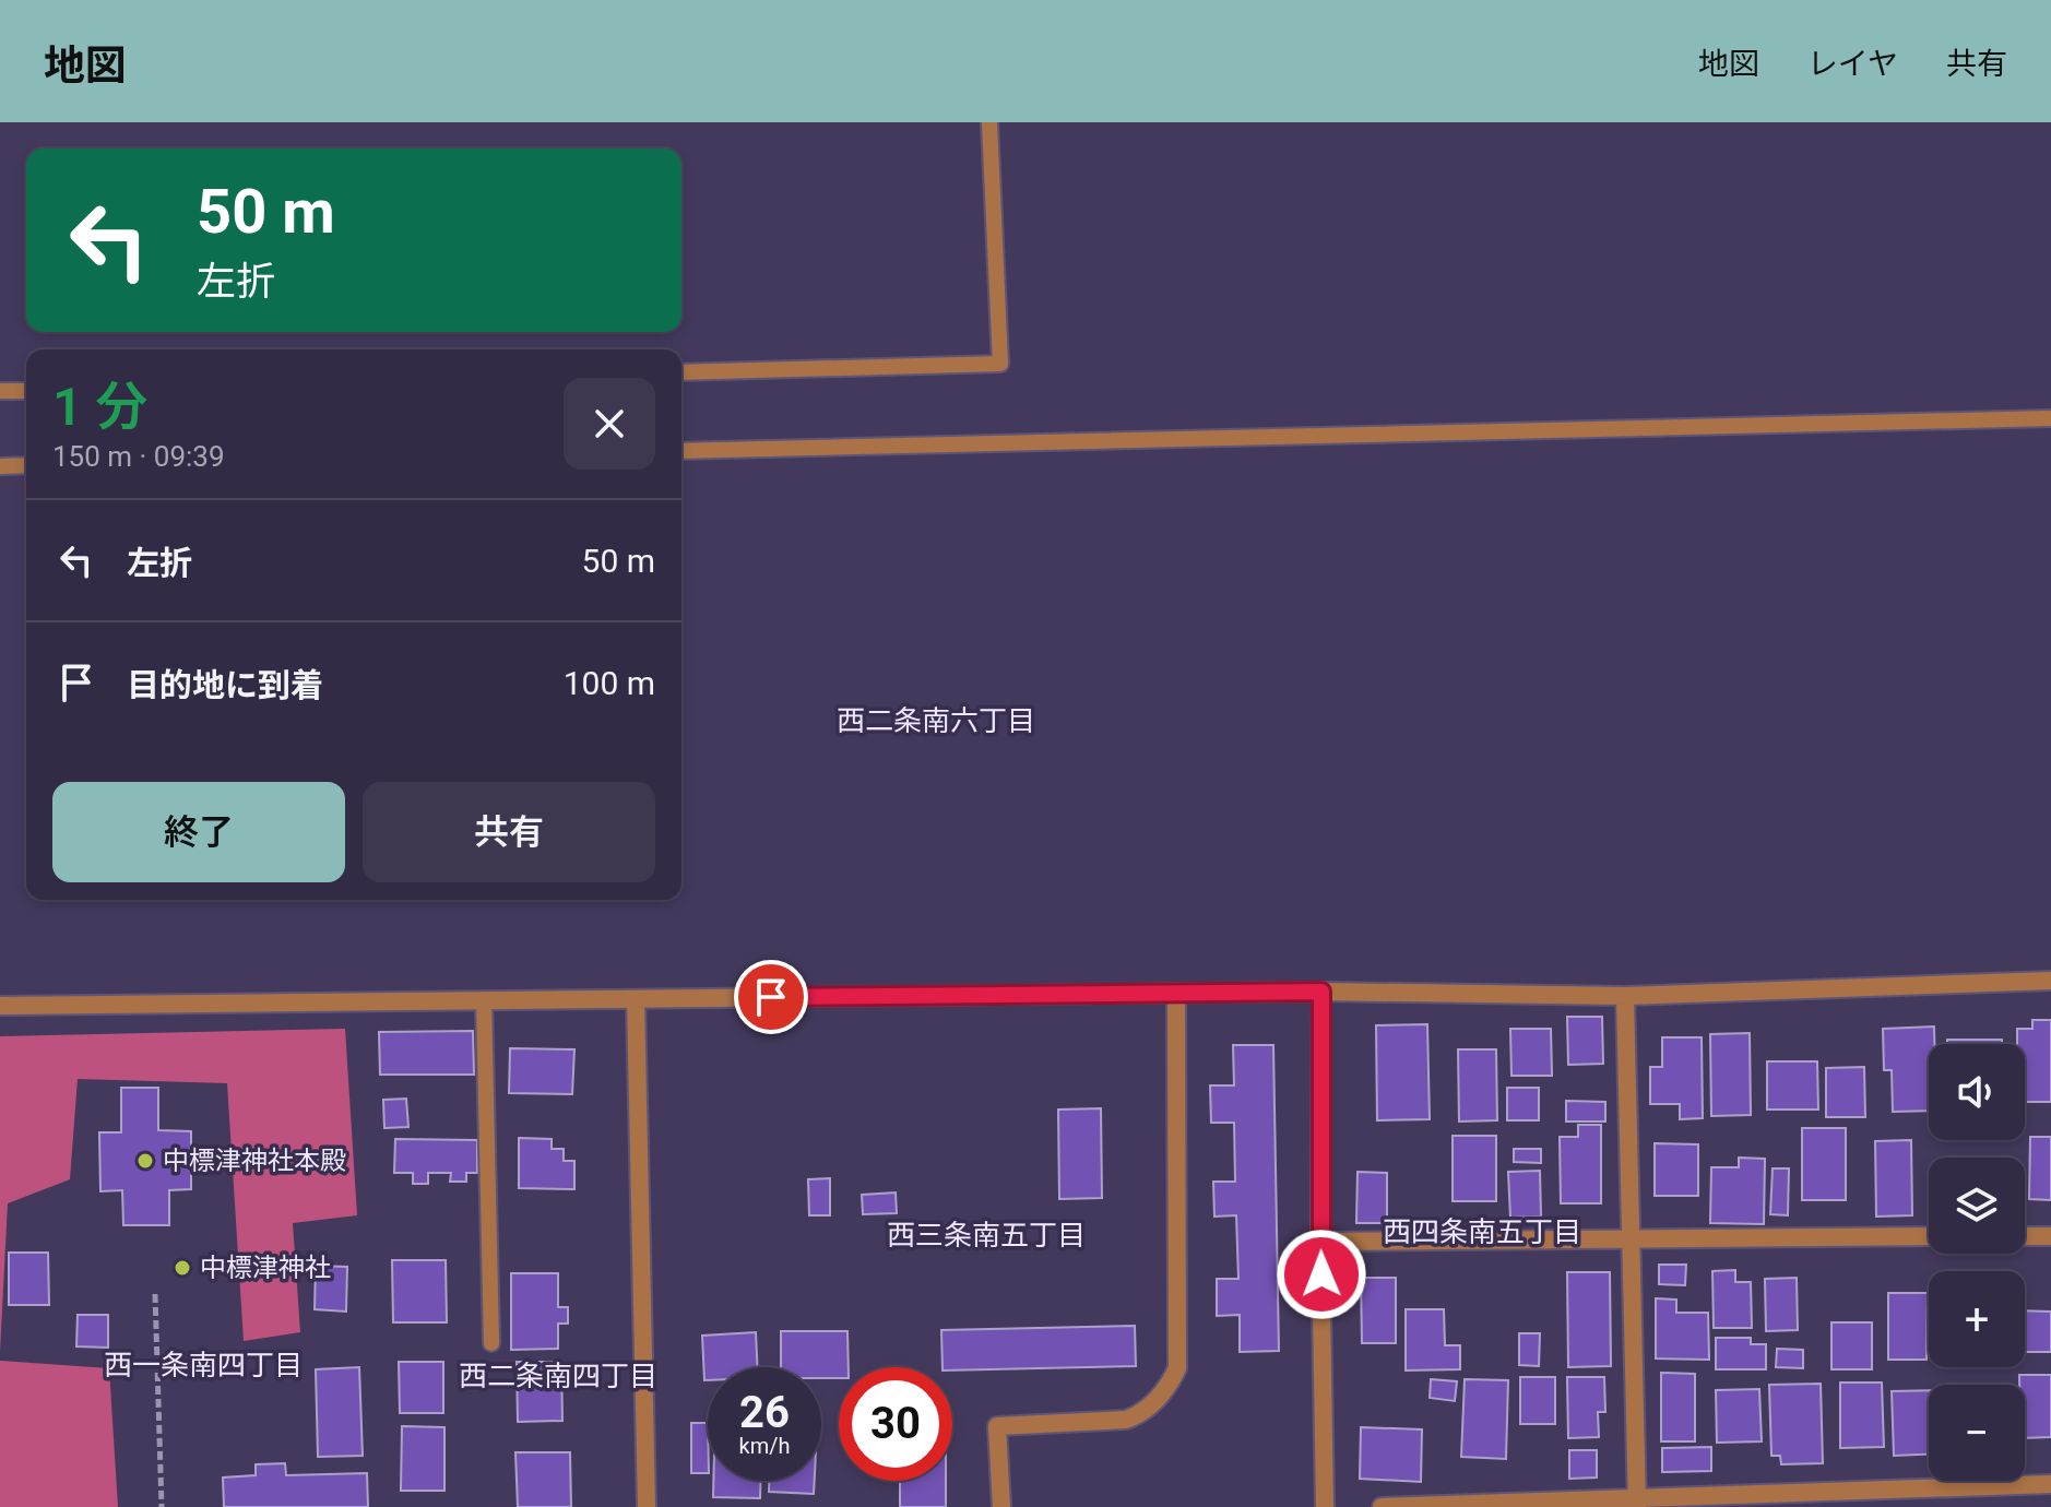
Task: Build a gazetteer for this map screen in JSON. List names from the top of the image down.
{
  "districts": [
    "西二条南六丁目",
    "西四条南五丁目",
    "西三条南五丁目",
    "西一条南四丁目",
    "西二条南四丁目"
  ],
  "places": ["中標津神社本殿", "中標津神社"],
  "page": {
    "header": "地図",
    "nav": ["地図", "レイヤ", "共有"],
    "turn": ["50 m", "左折"],
    "heading": ["1 分", "150 m · 09:39"],
    "list": [
      {
        "name": "左折",
        "value": "50 m"
      },
      {
        "name": "目的地に到着",
        "value": "100 m"
      }
    ],
    "buttons": ["終了", "共有"],
    "map_buttons": ["+", "−"],
    "speed": "26 km/h",
    "limit": "30"
  }
}
